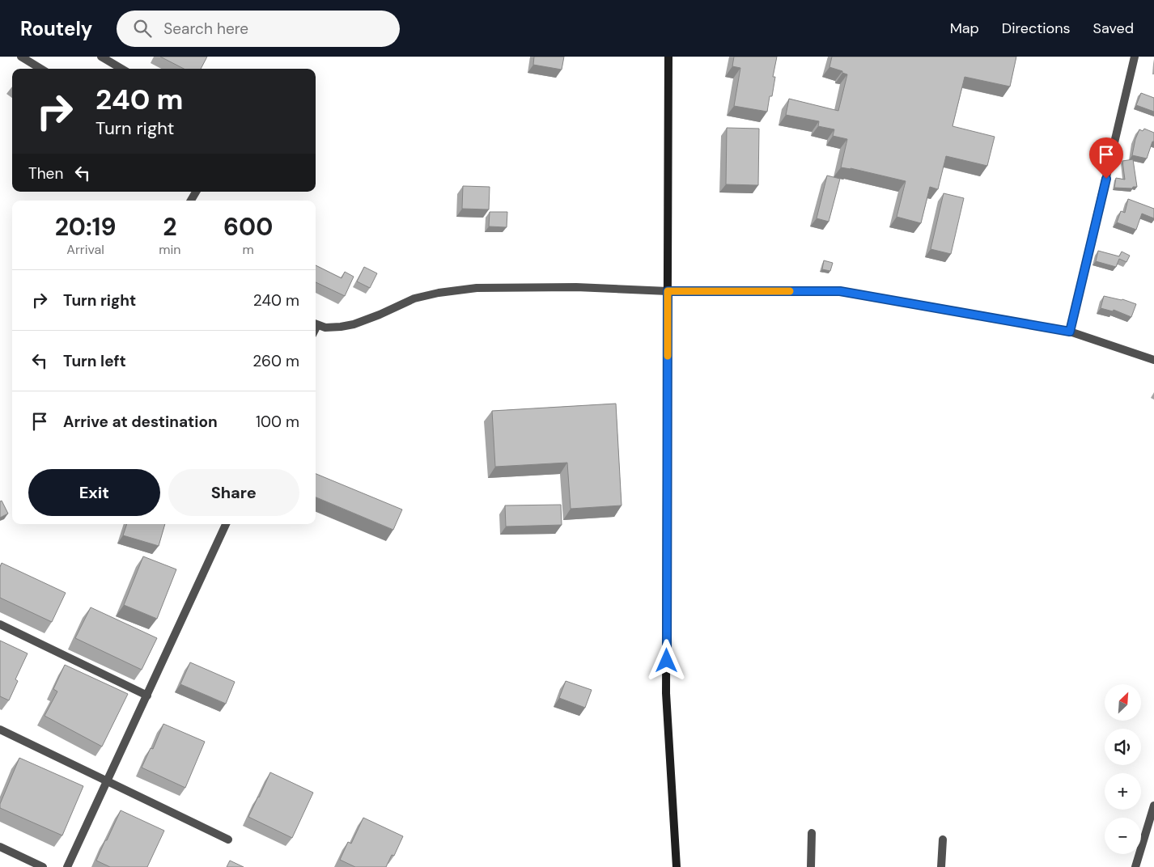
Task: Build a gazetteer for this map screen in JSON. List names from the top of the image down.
{
  "north": "top right",
  "page": {
    "header": "Routely",
    "search": "Search here",
    "nav": ["Map", "Directions", "Saved"],
    "turn": ["240 m", "Turn right"],
    "then": "Then",
    "eta": [
      "20:19",
      "Arrival",
      "2",
      "min",
      "600",
      "m"
    ],
    "list": [
      {
        "name": "Turn right",
        "value": "240 m"
      },
      {
        "name": "Turn left",
        "value": "260 m"
      },
      {
        "name": "Arrive at destination",
        "value": "100 m"
      }
    ],
    "buttons": ["Exit", "Share"],
    "map_buttons": ["+", "−"]
  }
}
